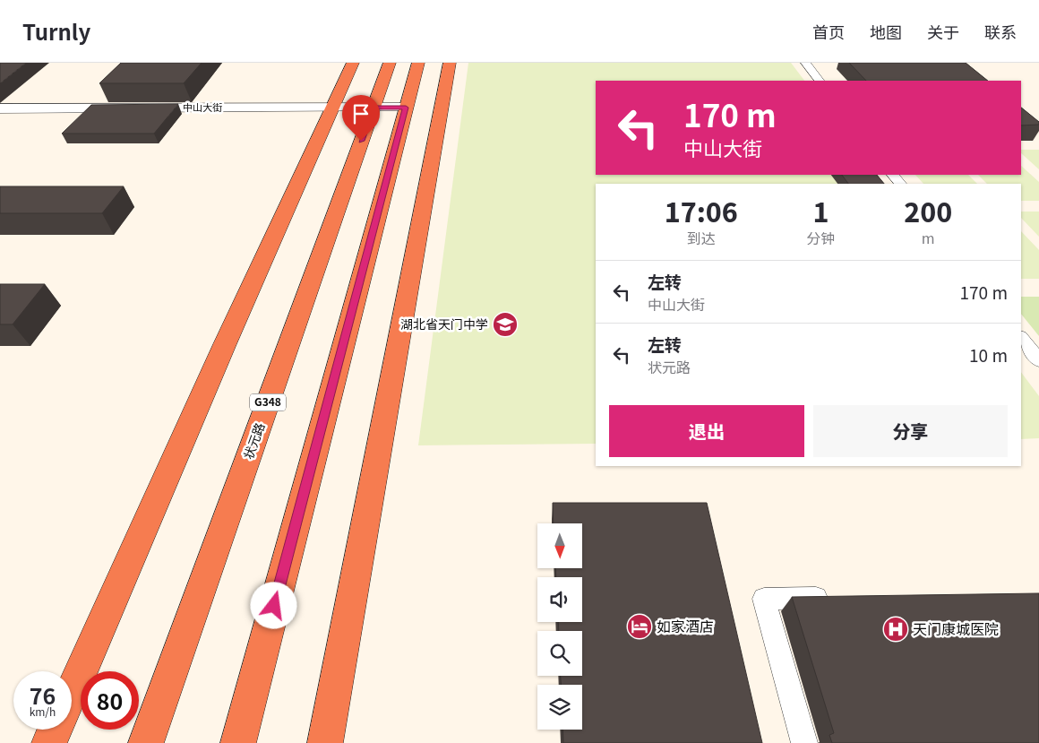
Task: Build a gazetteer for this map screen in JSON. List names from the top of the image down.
{
  "streets": {
    "highway": ["G348", "状元路"],
    "street": ["中山大街"]
  },
  "crossings": [
    ["中山大街", "状元路"]
  ],
  "places": {
    "school or university": ["湖北省天门中学"],
    "hotel": ["如家酒店"],
    "hospital": ["天门康城医院"]
  },
  "north": "bottom",
  "page": {
    "header": "Turnly",
    "nav": [
      "首页",
      "地图",
      "关于",
      "联系"
    ],
    "turn": ["170 m", "中山大街"],
    "eta": [
      "17:06",
      "到达",
      "1",
      "分钟",
      "200",
      "m"
    ],
    "list": [
      {
        "name": "左转",
        "note": "中山大街",
        "value": "170 m"
      },
      {
        "name": "左转",
        "note": "状元路",
        "value": "10 m"
      }
    ],
    "buttons": ["退出", "分享"],
    "speed": "76 km/h",
    "limit": "80"
  }
}
